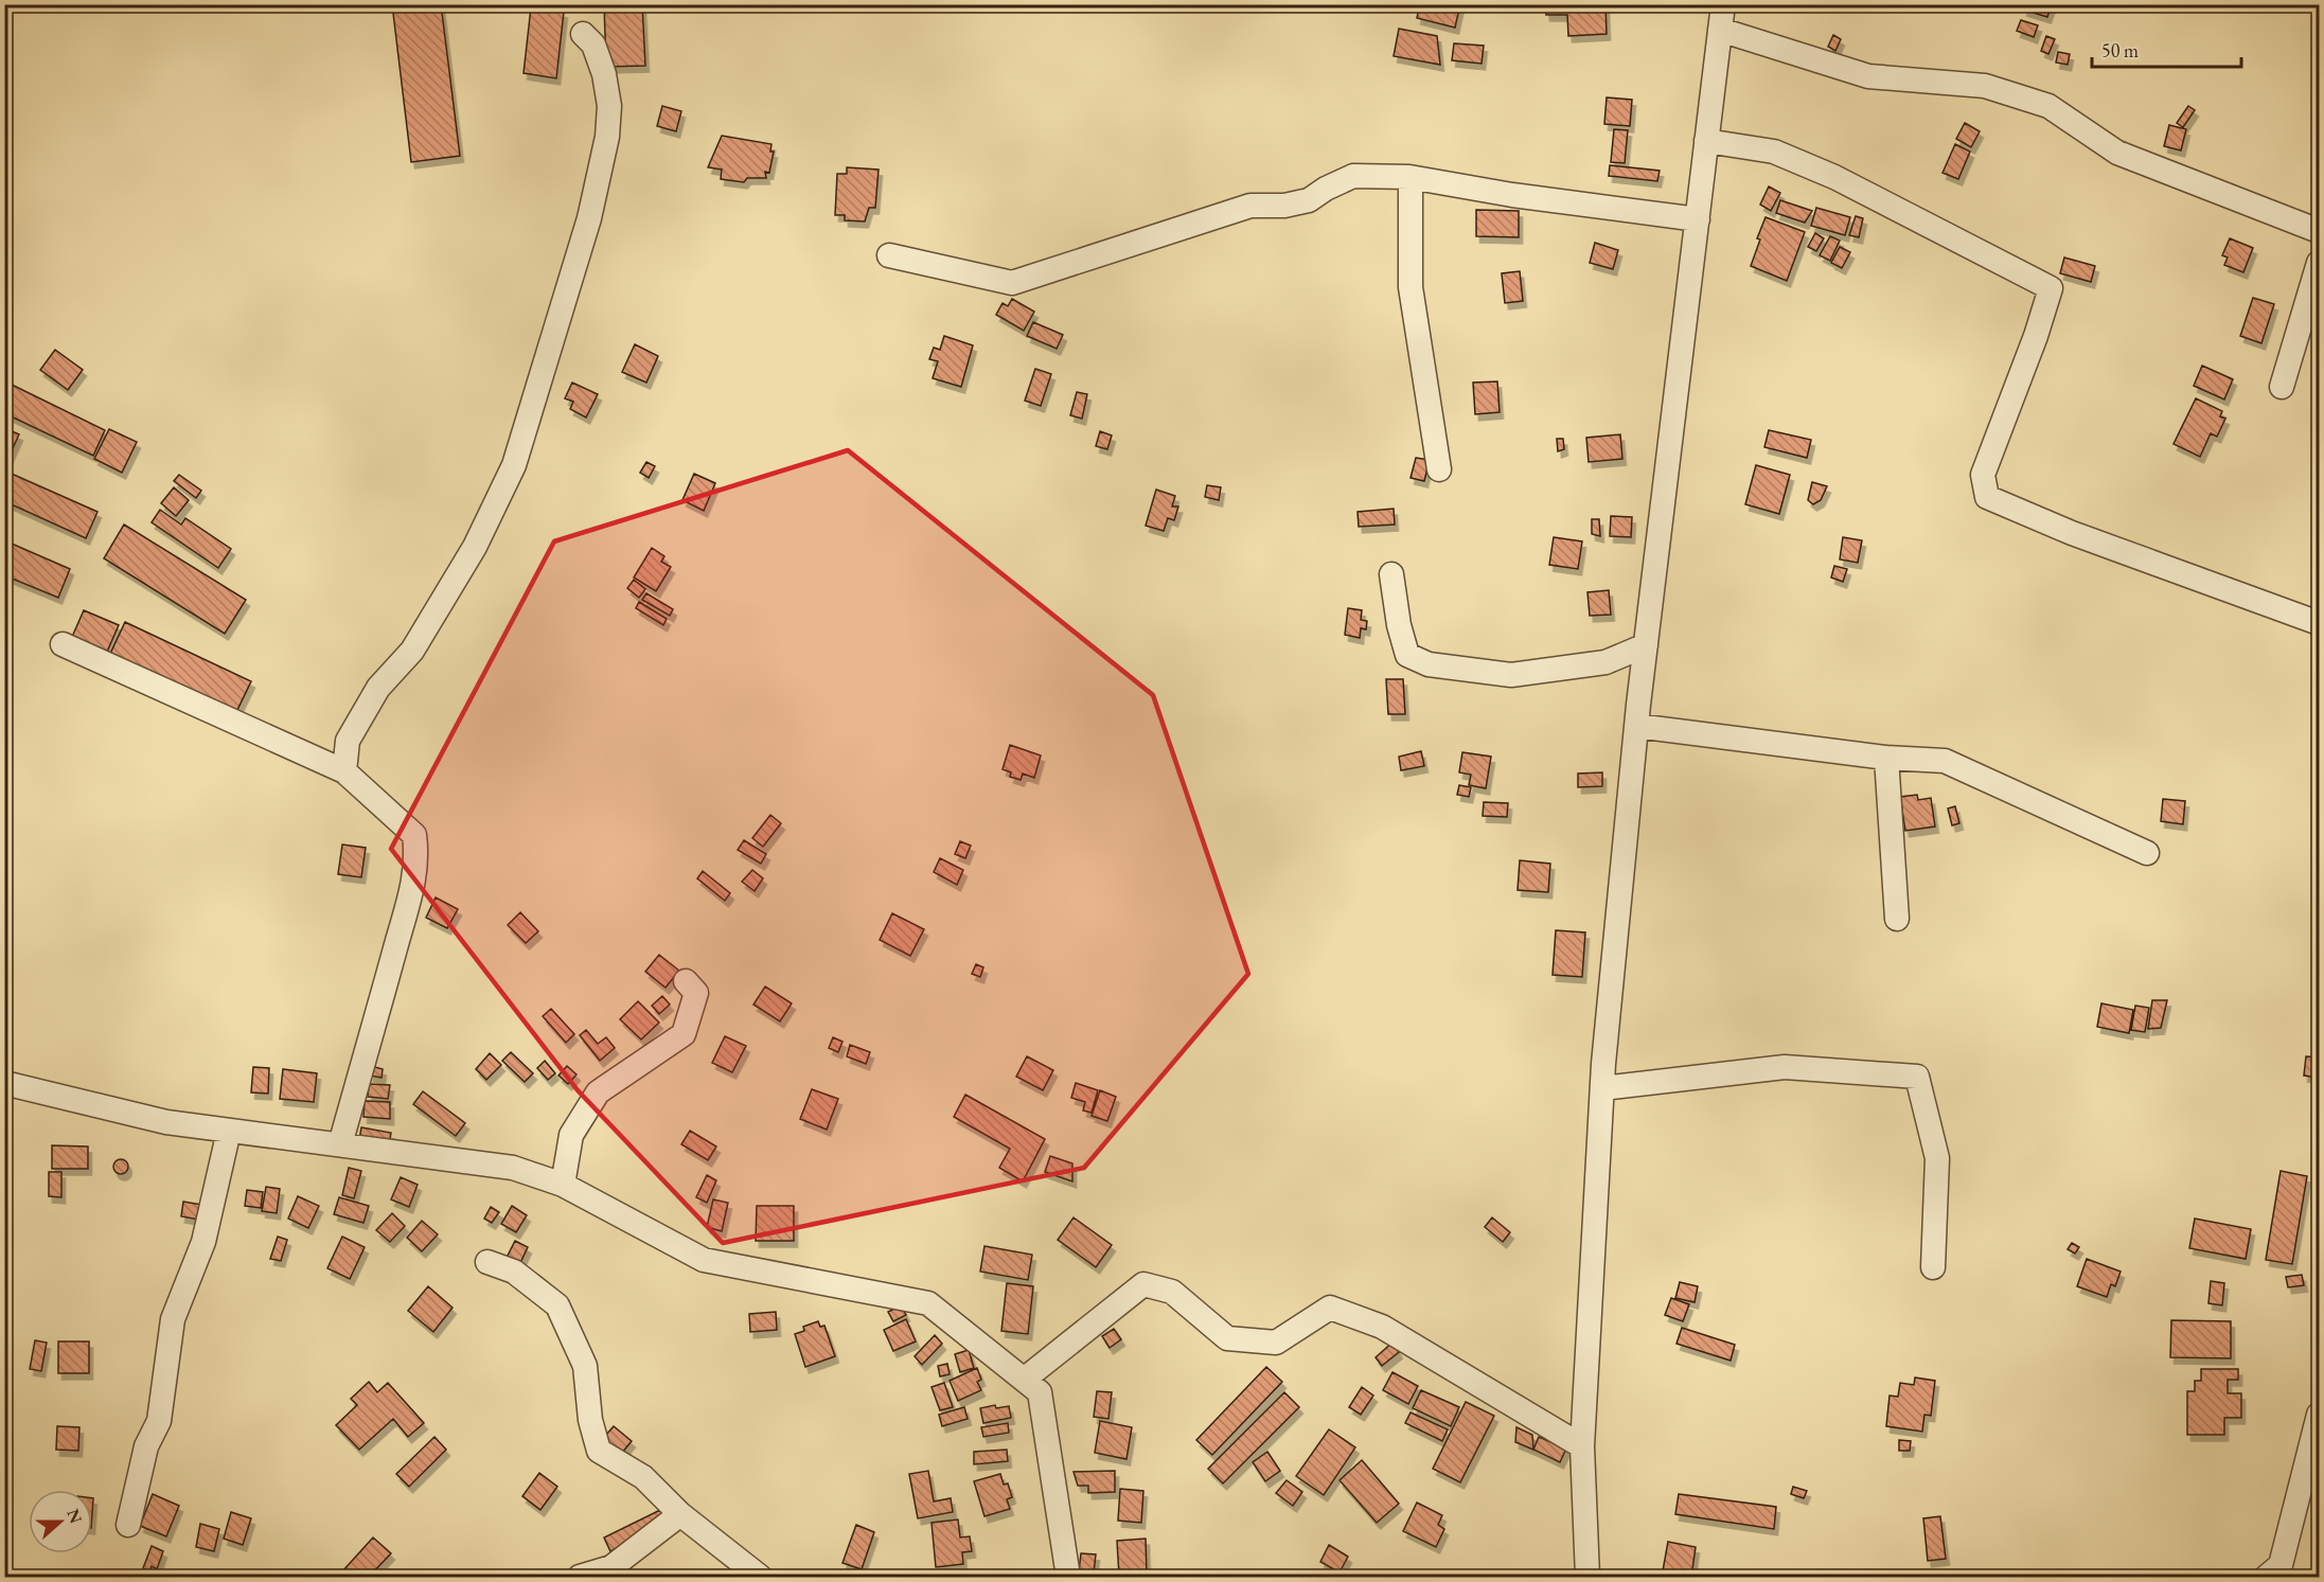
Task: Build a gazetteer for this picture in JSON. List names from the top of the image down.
{
  "scale_bar": "50 m",
  "north": "right"
}
